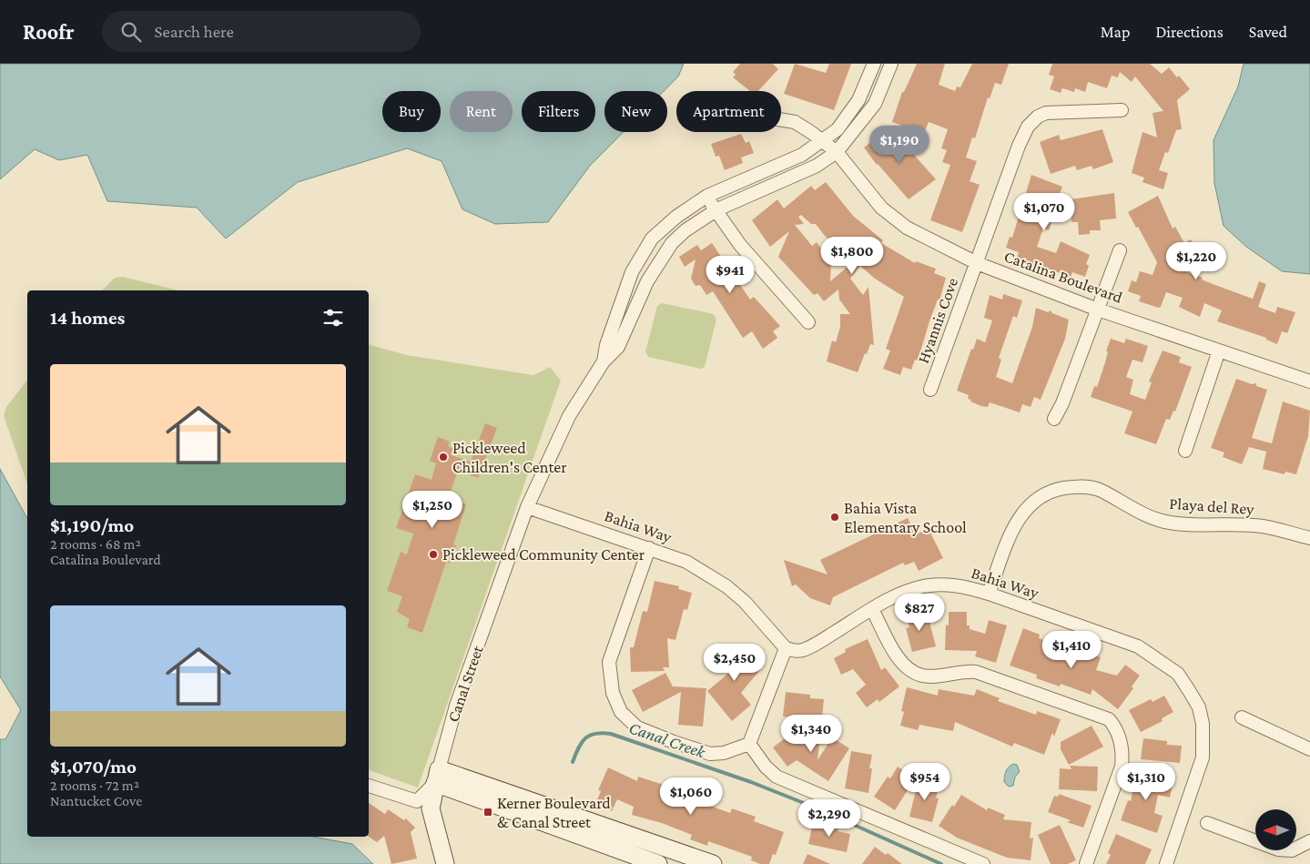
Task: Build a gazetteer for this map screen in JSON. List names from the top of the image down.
{
  "streets": {
    "street": [
      "Catalina Boulevard",
      "Hyannis Cove",
      "Playa del Rey",
      "Bahia Way",
      "Canal Street"
    ]
  },
  "crossings": [
    ["Catalina Boulevard", "Hyannis Cove"],
    ["Playa del Rey", "Bahia Way"],
    ["Bahia Way", "Canal Street"]
  ],
  "water": ["Canal Creek"],
  "places": {
    "other": ["Pickleweed Children's Center", "Bahia Vista Elementary School", "Pickleweed Community Center"],
    "transit": ["Kerner Boulevard & Canal Street"]
  },
  "north": "left",
  "page": {
    "header": "Roofr",
    "search": "Search here",
    "nav": ["Map", "Directions", "Saved"],
    "chip": [
      "Buy",
      "Rent",
      "Filters",
      "New",
      "Apartment"
    ],
    "price": [
      "$1,190",
      "$1,070",
      "$1,800",
      "$1,220",
      "$941",
      "$1,250",
      "$827",
      "$1,410",
      "$2,450",
      "$1,340",
      "$954",
      "$1,310",
      "$1,060",
      "$2,290"
    ],
    "heading": "14 homes",
    "list": [
      {
        "name": "$1,190/mo",
        "note": "2 rooms · 68 m² · Catalina Boulevard"
      },
      {
        "name": "$1,070/mo",
        "note": "2 rooms · 72 m² · Nantucket Cove"
      }
    ]
  }
}
